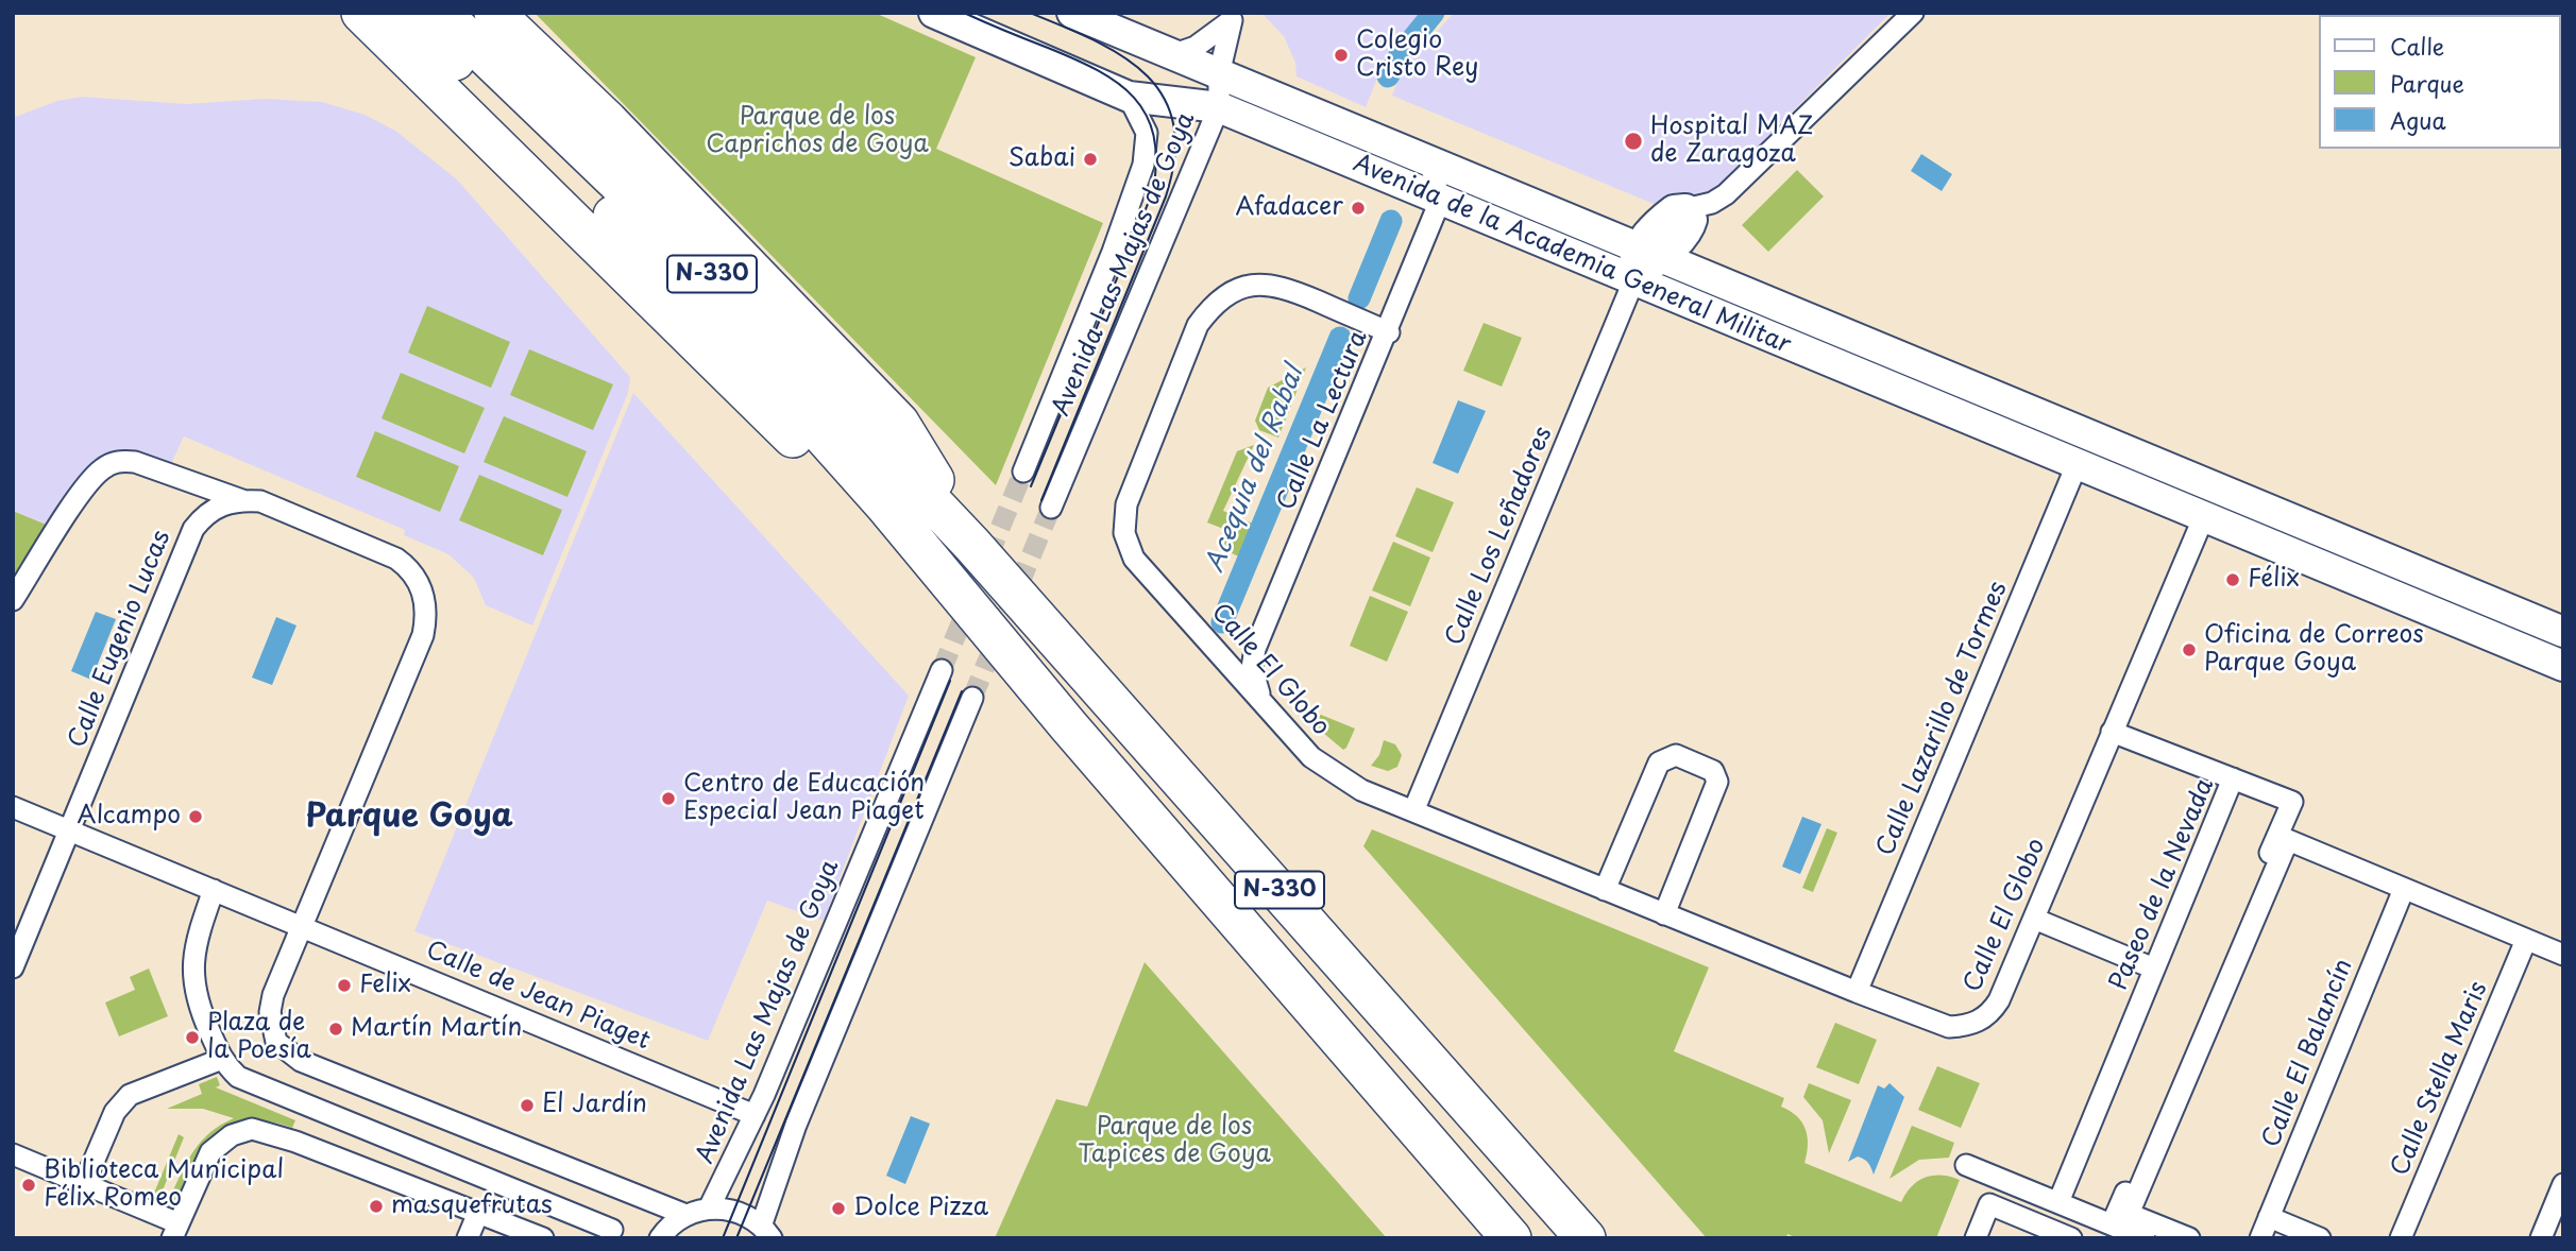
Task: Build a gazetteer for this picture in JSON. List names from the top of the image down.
{
  "streets": {
    "highway": ["N-330"],
    "main road": ["Avenida de la Academia General Militar"],
    "street": [
      "Avenida Las Majas de Goya",
      "Calle La Lectura",
      "Calle Los Leñadores",
      "Calle Eugenio Lucas",
      "Calle El Globo",
      "Calle Lazarillo de Tormes",
      "Paseo de la Nevada",
      "Calle de Jean Piaget",
      "Calle El Balancín",
      "Calle Stella Maris"
    ]
  },
  "crossings": [
    ["Avenida de la Academia General Militar", "Avenida Las Majas de Goya"],
    ["Avenida de la Academia General Militar", "Calle La Lectura"],
    ["Avenida de la Academia General Militar", "Calle Los Leñadores"],
    ["Avenida de la Academia General Militar", "Calle El Globo"],
    ["Avenida de la Academia General Militar", "Calle Lazarillo de Tormes"],
    ["Avenida Las Majas de Goya", "Calle de Jean Piaget"],
    ["Calle La Lectura", "Calle El Globo"],
    ["Calle Los Leñadores", "Calle El Globo"],
    ["Calle Eugenio Lucas", "Calle de Jean Piaget"],
    ["Calle El Globo", "Calle Lazarillo de Tormes"]
  ],
  "districts": ["Parque Goya"],
  "water": ["Acequia del Rabal"],
  "parks": ["Parque de los Caprichos de Goya", "Parque de los Tapices de Goya"],
  "places": [
    "Colegio Cristo Rey",
    "Hospital MAZ de Zaragoza",
    "Sabai",
    "Afadacer",
    "Félix",
    "Oficina de Correos Parque Goya",
    "Centro de Educación Especial Jean Piaget",
    "Alcampo",
    "Felix",
    "Martín Martín",
    "Plaza de la Poesía",
    "El Jardín",
    "Biblioteca Municipal Félix Romeo",
    "masquefrutas",
    "Dolce Pizza"
  ],
  "legend": ["Calle", "Parque", "Agua"]
}
